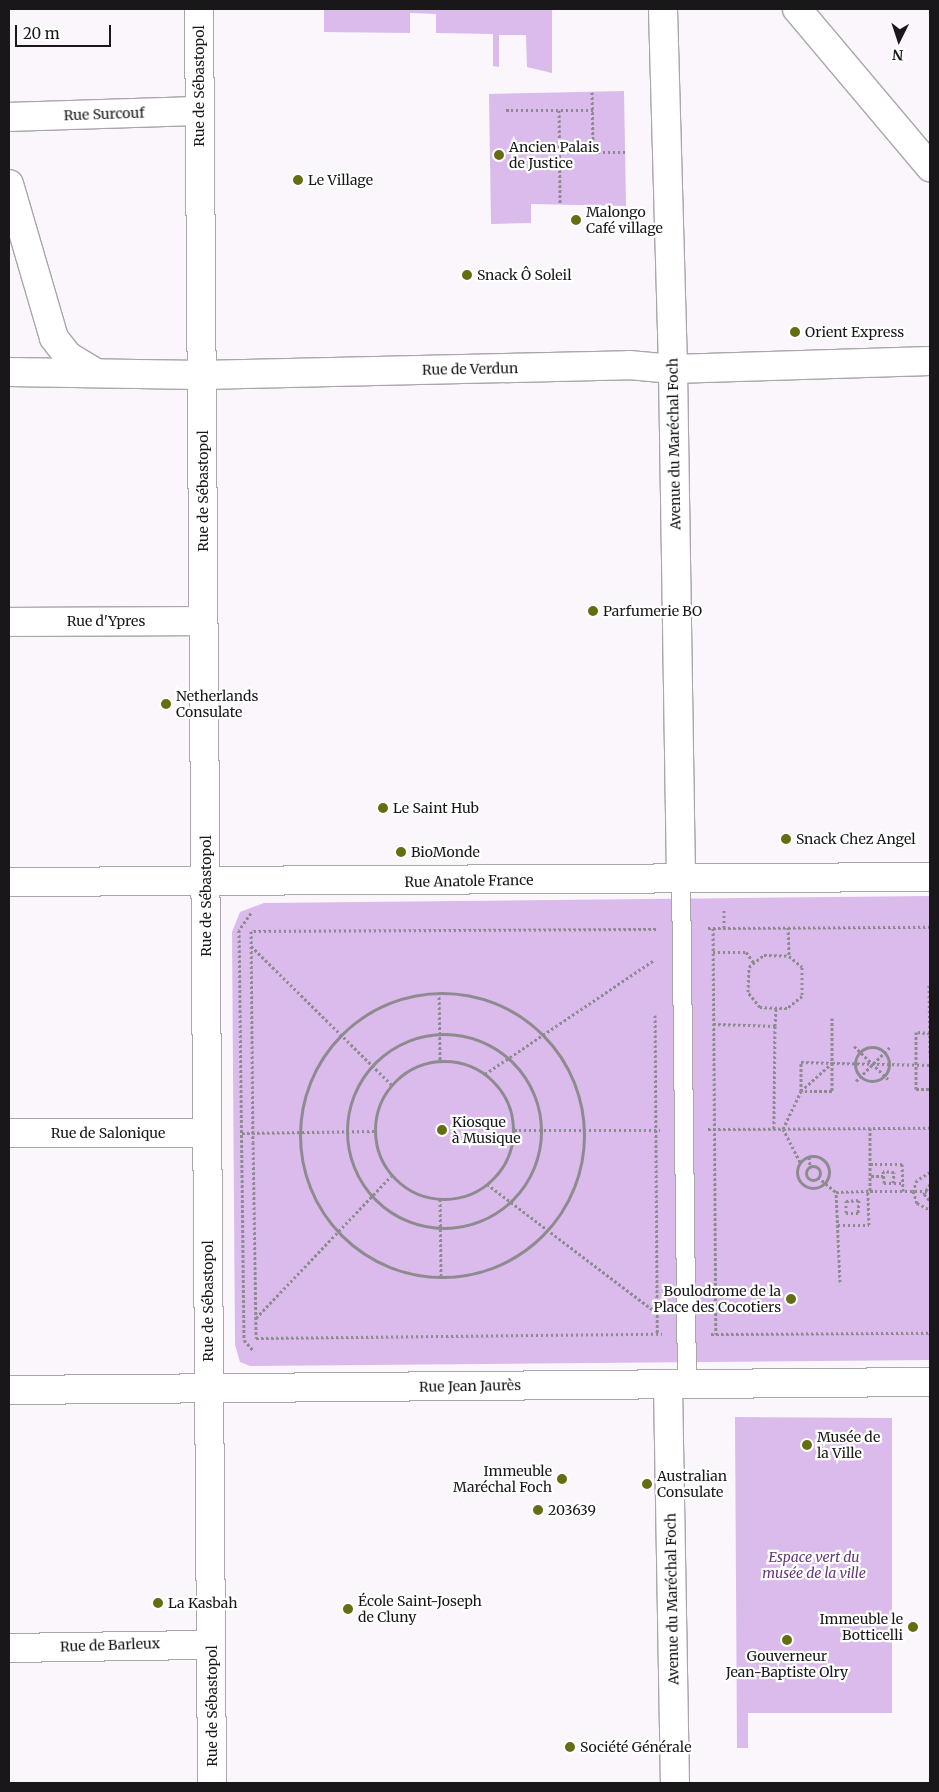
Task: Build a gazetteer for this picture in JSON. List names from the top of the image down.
{
  "streets": {
    "street": [
      "Rue de Sébastopol",
      "Rue Surcouf",
      "Rue de Verdun",
      "Avenue du Maréchal Foch",
      "Rue d'Ypres",
      "Rue Anatole France",
      "Rue de Salonique",
      "Rue Jean Jaurès",
      "Rue de Barleux"
    ]
  },
  "crossings": [
    ["Rue de Sébastopol", "Rue Surcouf"],
    ["Rue de Sébastopol", "Rue de Verdun"],
    ["Rue de Sébastopol", "Rue d'Ypres"],
    ["Rue de Sébastopol", "Rue Anatole France"],
    ["Rue de Sébastopol", "Rue de Salonique"],
    ["Rue de Sébastopol", "Rue Jean Jaurès"],
    ["Rue de Sébastopol", "Rue de Barleux"],
    ["Rue de Verdun", "Avenue du Maréchal Foch"],
    ["Avenue du Maréchal Foch", "Rue Anatole France"],
    ["Avenue du Maréchal Foch", "Rue Jean Jaurès"]
  ],
  "parks": ["Espace vert du musée de la ville"],
  "places": [
    "Ancien Palais de Justice",
    "Le Village",
    "Malongo Café village",
    "Snack Ô Soleil",
    "Orient Express",
    "Parfumerie BO",
    "Netherlands Consulate",
    "Le Saint Hub",
    "Snack Chez Angel",
    "BioMonde",
    "Kiosque à Musique",
    "Boulodrome de la Place des Cocotiers",
    "Musée de la Ville",
    "Immeuble Maréchal Foch",
    "Australian Consulate",
    "203639",
    "La Kasbah",
    "École Saint-Joseph de Cluny",
    "Immeuble le Botticelli",
    "Gouverneur Jean-Baptiste Olry",
    "Société Générale"
  ],
  "scale_bar": "20 m",
  "north": "bottom"
}
